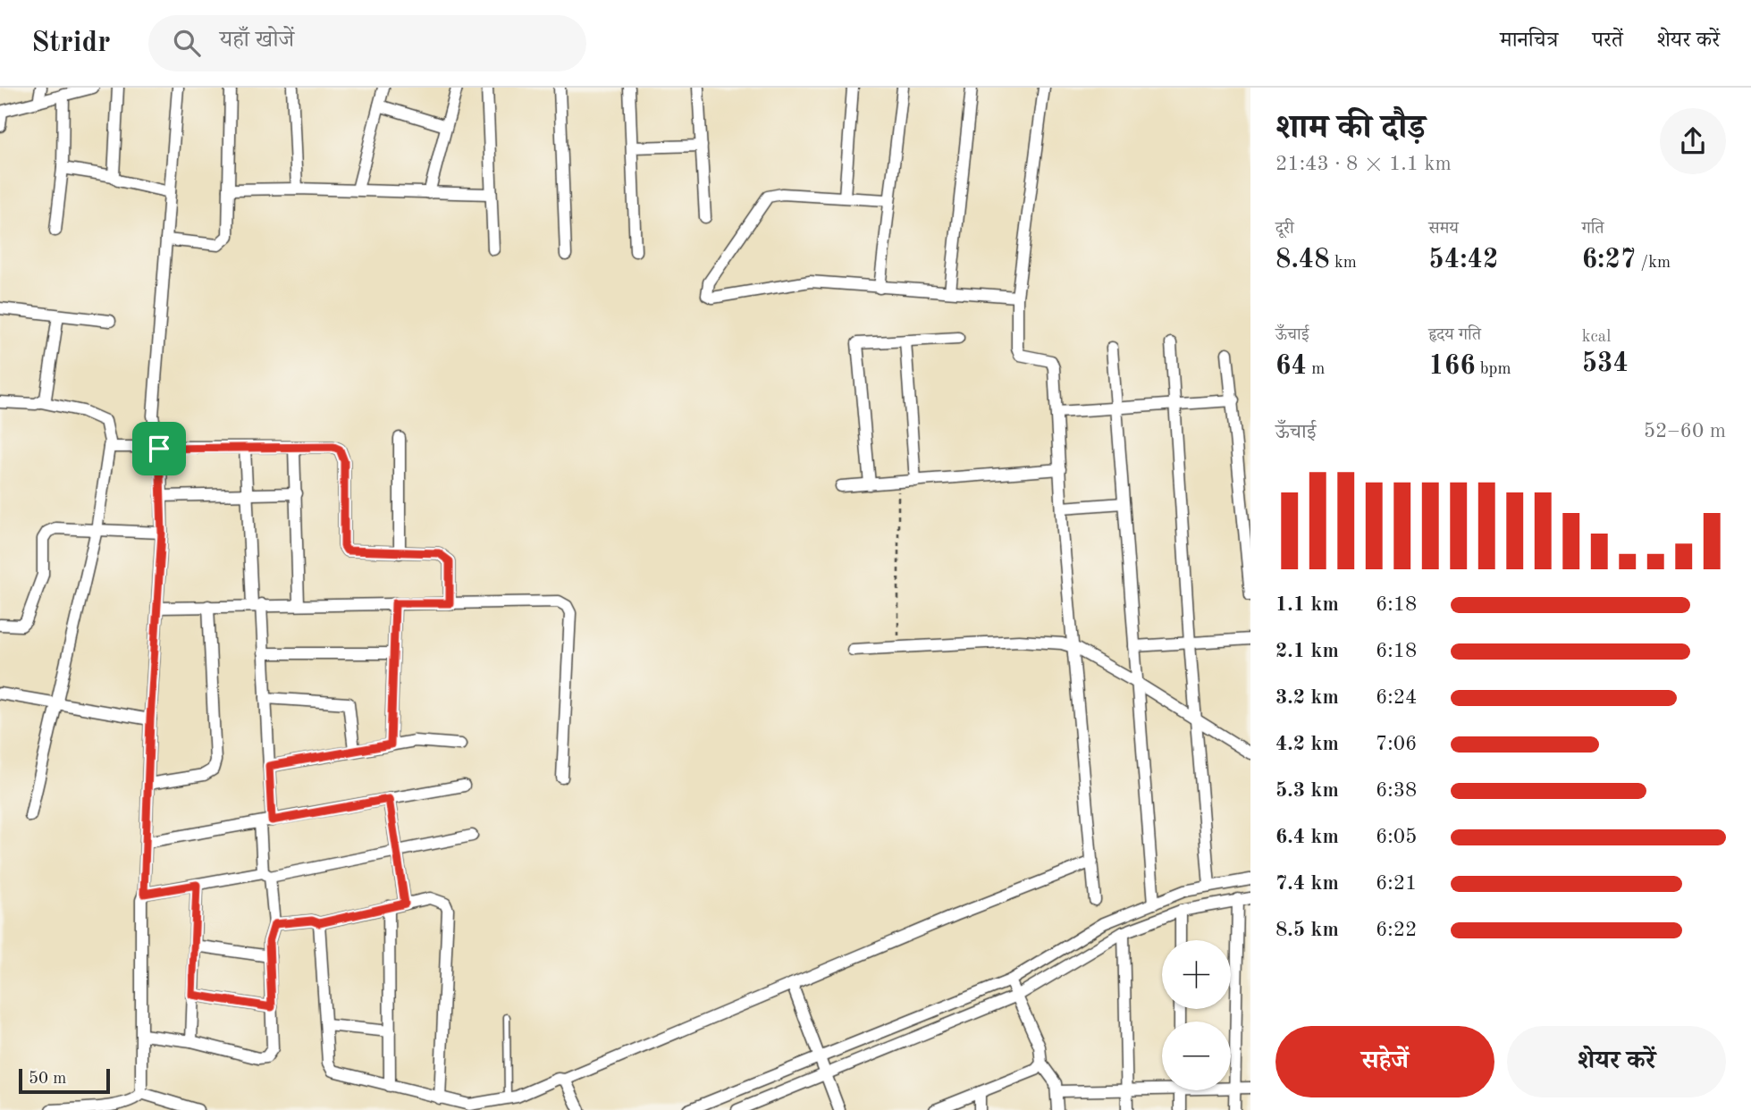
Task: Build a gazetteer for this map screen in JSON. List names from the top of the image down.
{
  "scale_bar": "50 m",
  "page": {
    "header": "Stridr",
    "search": "यहाँ खोजें",
    "nav": ["मानचित्र", "परतें", "शेयर करें"],
    "heading": ["शाम की दौड़", "21:43 · 8 × 1.1 km"],
    "stats": [
      ["दूरी", "8.48 km"],
      ["समय", "54:42"],
      ["गति", "6:27 /km"],
      ["ऊँचाई", "64 m"],
      ["हृदय गति", "166 bpm"],
      ["kcal", "534"]
    ],
    "chart": ["ऊँचाई", "52–60 m"],
    "list": [
      {
        "name": "1.1 km",
        "note": "6:18"
      },
      {
        "name": "2.1 km",
        "note": "6:18"
      },
      {
        "name": "3.2 km",
        "note": "6:24"
      },
      {
        "name": "4.2 km",
        "note": "7:06"
      },
      {
        "name": "5.3 km",
        "note": "6:38"
      },
      {
        "name": "6.4 km",
        "note": "6:05"
      },
      {
        "name": "7.4 km",
        "note": "6:21"
      },
      {
        "name": "8.5 km",
        "note": "6:22"
      }
    ],
    "map_buttons": ["+", "−"],
    "buttons": ["सहेजें", "शेयर करें"],
    "scale": "50 m"
  }
}
